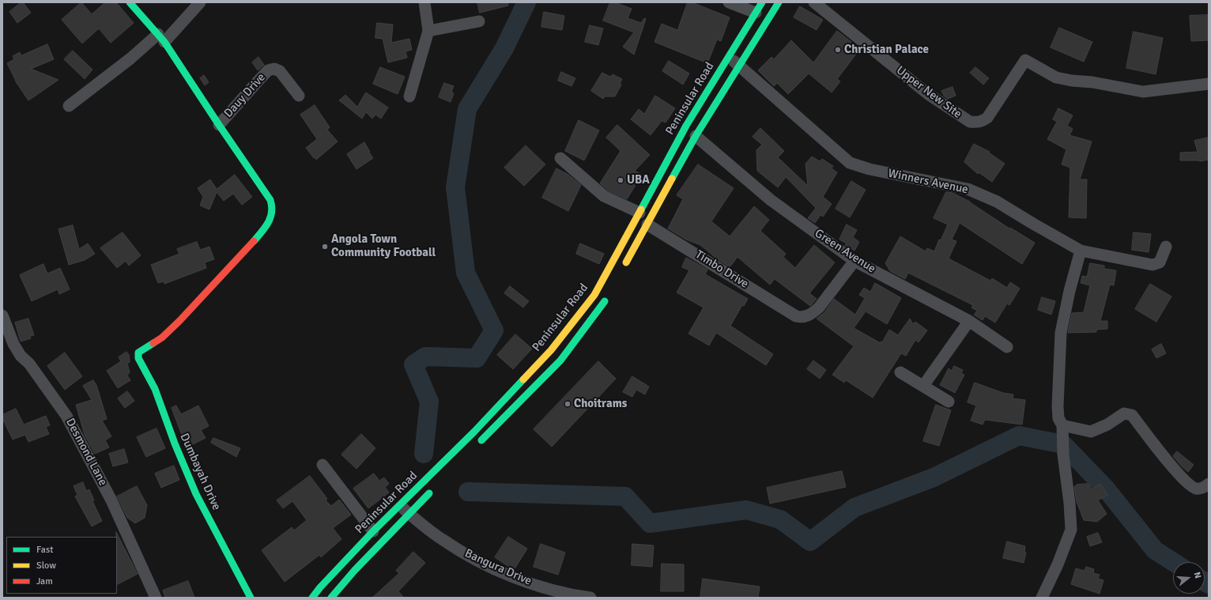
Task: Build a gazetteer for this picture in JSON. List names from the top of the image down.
{
  "streets": {
    "main road": ["Peninsular Road", "Dumbayah Drive"],
    "street": [
      "Upper New Site",
      "Dauy Drive",
      "Winners Avenue",
      "Green Avenue",
      "Timbo Drive",
      "Desmond Lane",
      "Bangura Drive"
    ]
  },
  "crossings": [
    ["Dauy Drive", "Dumbayah Drive"],
    ["Peninsular Road", "Winners Avenue"],
    ["Peninsular Road", "Green Avenue"],
    ["Peninsular Road", "Timbo Drive"],
    ["Peninsular Road", "Bangura Drive"],
    ["Green Avenue", "Timbo Drive"]
  ],
  "places": [
    "Christian Palace",
    "UBA",
    "Angola Town Community Football",
    "Choitrams"
  ],
  "legend": ["Fast", "Slow", "Jam"],
  "north": "right"
}
